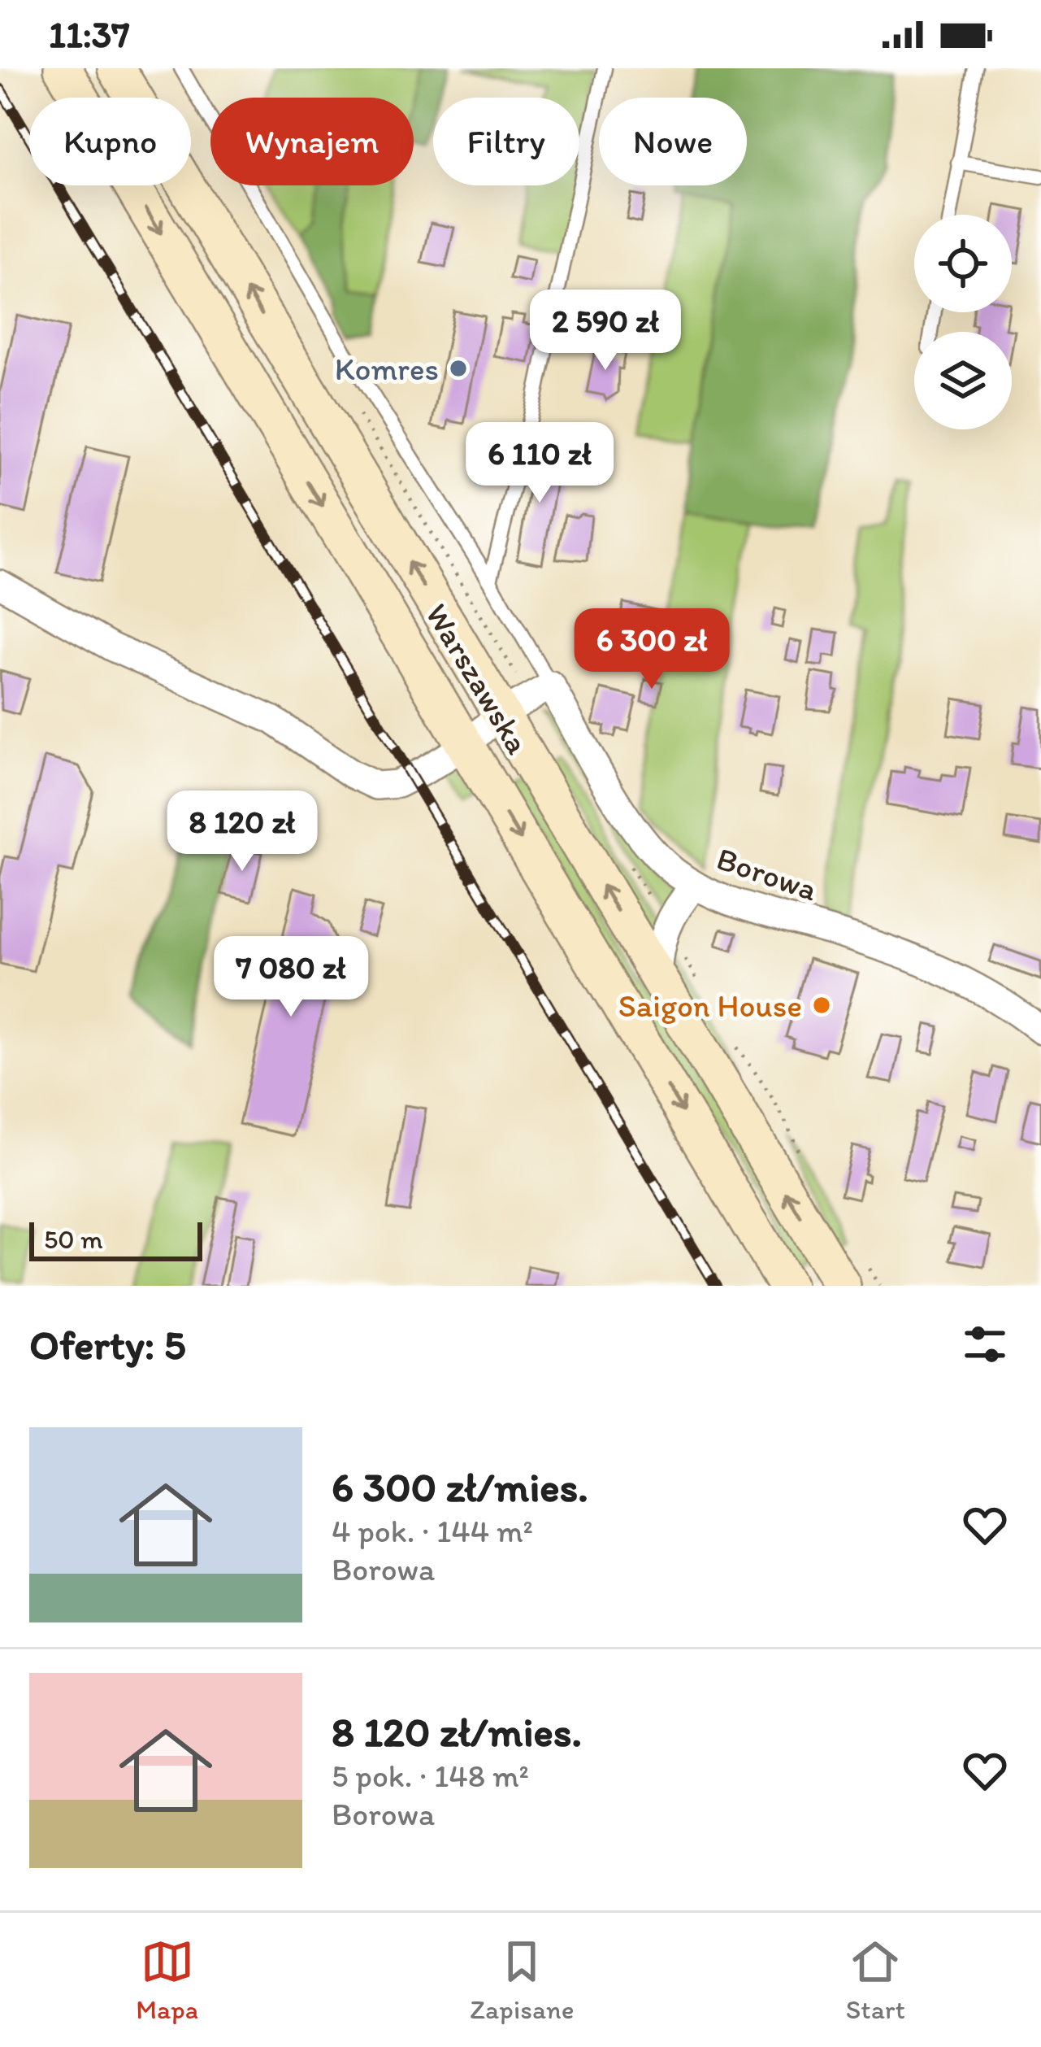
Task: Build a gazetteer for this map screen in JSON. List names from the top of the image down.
{
  "streets": {
    "main road": ["Warszawska"],
    "street": ["Borowa"]
  },
  "places": ["Komres", "Saigon House"],
  "scale_bar": "50 m",
  "page": {
    "status": "11:37",
    "chip": [
      "Kupno",
      "Wynajem",
      "Filtry",
      "Nowe"
    ],
    "price": [
      "2 590 zł",
      "6 110 zł",
      "6 300 zł",
      "8 120 zł",
      "7 080 zł"
    ],
    "scale": "50 m",
    "heading": "Oferty: 5",
    "list": [
      {
        "name": "6 300 zł/mies.",
        "note": "4 pok. · 144 m² · Borowa"
      },
      {
        "name": "8 120 zł/mies.",
        "note": "5 pok. · 148 m² · Borowa"
      }
    ],
    "tabs": ["Mapa", "Zapisane", "Start"]
  }
}
